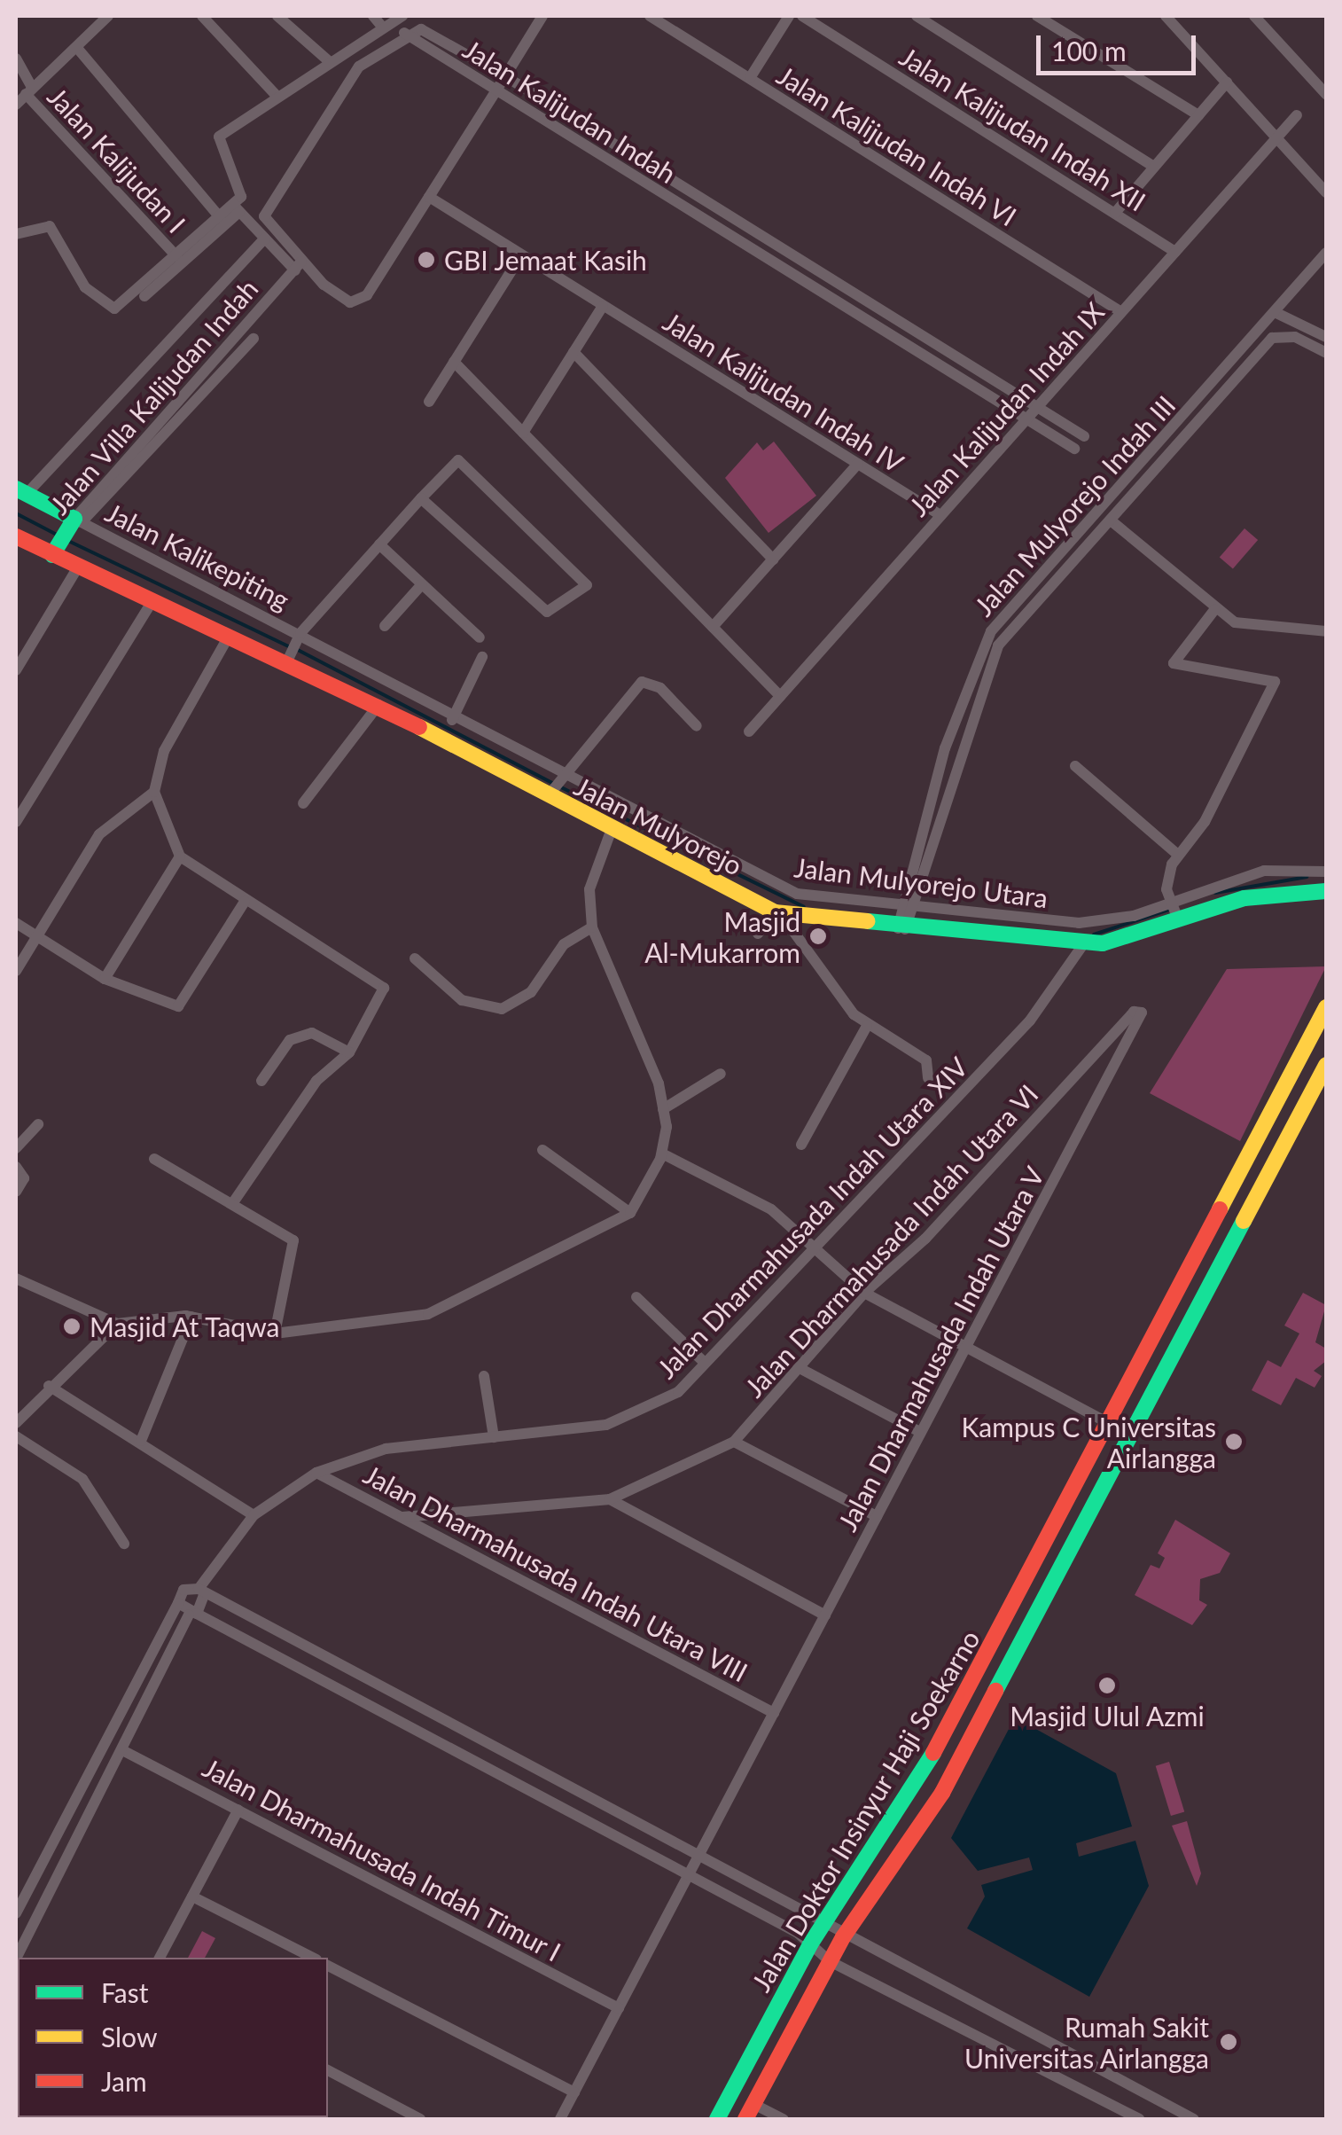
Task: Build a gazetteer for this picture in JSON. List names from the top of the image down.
{
  "streets": {
    "main road": ["Jalan Villa Kalijudan Indah", "Jalan Mulyorejo", "Jalan Doktor Insinyur Haji Soekarno"],
    "street": [
      "Jalan Kalijudan Indah",
      "Jalan Kalijudan Indah XII",
      "Jalan Kalijudan Indah VI",
      "Jalan Kalijudan I",
      "Jalan Kalijudan Indah IV",
      "Jalan Kalijudan Indah IX",
      "Jalan Mulyorejo Indah III",
      "Jalan Kalikepiting",
      "Jalan Mulyorejo Utara",
      "Jalan Dharmahusada Indah Utara XIV",
      "Jalan Dharmahusada Indah Utara VI",
      "Jalan Dharmahusada Indah Utara V",
      "Jalan Dharmahusada Indah Utara VIII",
      "Jalan Dharmahusada Indah Timur I"
    ]
  },
  "crossings": [
    ["Jalan Kalijudan Indah", "Jalan Kalijudan Indah IX"],
    ["Jalan Kalijudan Indah XII", "Jalan Kalijudan Indah IX"],
    ["Jalan Kalijudan Indah VI", "Jalan Kalijudan Indah IX"],
    ["Jalan Kalijudan Indah IV", "Jalan Kalijudan Indah IX"],
    ["Jalan Villa Kalijudan Indah", "Jalan Kalikepiting"],
    ["Jalan Villa Kalijudan Indah", "Jalan Mulyorejo"],
    ["Jalan Mulyorejo Indah III", "Jalan Mulyorejo"],
    ["Jalan Mulyorejo Indah III", "Jalan Mulyorejo Utara"],
    ["Jalan Kalikepiting", "Jalan Mulyorejo Utara"],
    ["Jalan Mulyorejo", "Jalan Mulyorejo Utara"],
    ["Jalan Mulyorejo", "Jalan Dharmahusada Indah Utara XIV"],
    ["Jalan Dharmahusada Indah Utara XIV", "Jalan Dharmahusada Indah Utara VIII"],
    ["Jalan Dharmahusada Indah Utara VI", "Jalan Dharmahusada Indah Utara V"],
    ["Jalan Dharmahusada Indah Utara VI", "Jalan Dharmahusada Indah Utara VIII"],
    ["Jalan Dharmahusada Indah Utara V", "Jalan Dharmahusada Indah Utara VIII"],
    ["Jalan Dharmahusada Indah Utara V", "Jalan Dharmahusada Indah Timur I"]
  ],
  "places": [
    "GBI Jemaat Kasih",
    "Masjid Al-Mukarrom",
    "Masjid At Taqwa",
    "Kampus C Universitas Airlangga",
    "Masjid Ulul Azmi",
    "Rumah Sakit Universitas Airlangga"
  ],
  "legend": ["Fast", "Slow", "Jam"],
  "scale_bar": "100 m"
}
